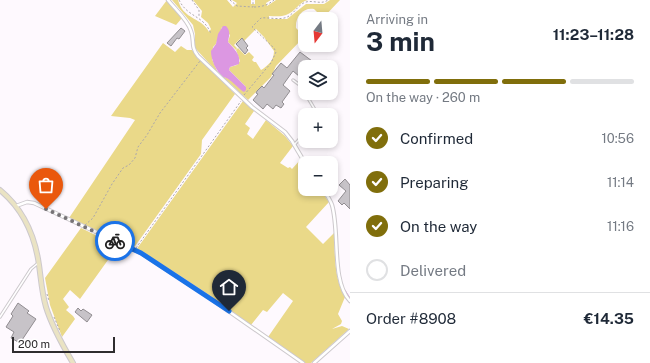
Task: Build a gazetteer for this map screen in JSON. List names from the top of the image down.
{
  "scale_bar": "200 m",
  "north": "bottom",
  "page": {
    "heading": ["3 min", "Arriving in", "11:23–11:28"],
    "panel": ["Order #8908", "€14.35"],
    "map_buttons": ["+", "−"],
    "bar": "On the way · 260 m",
    "list": [
      ["Confirmed", "10:56"],
      ["Preparing", "11:14"],
      ["On the way", "11:16"],
      "Delivered"
    ],
    "scale": "200 m"
  }
}
